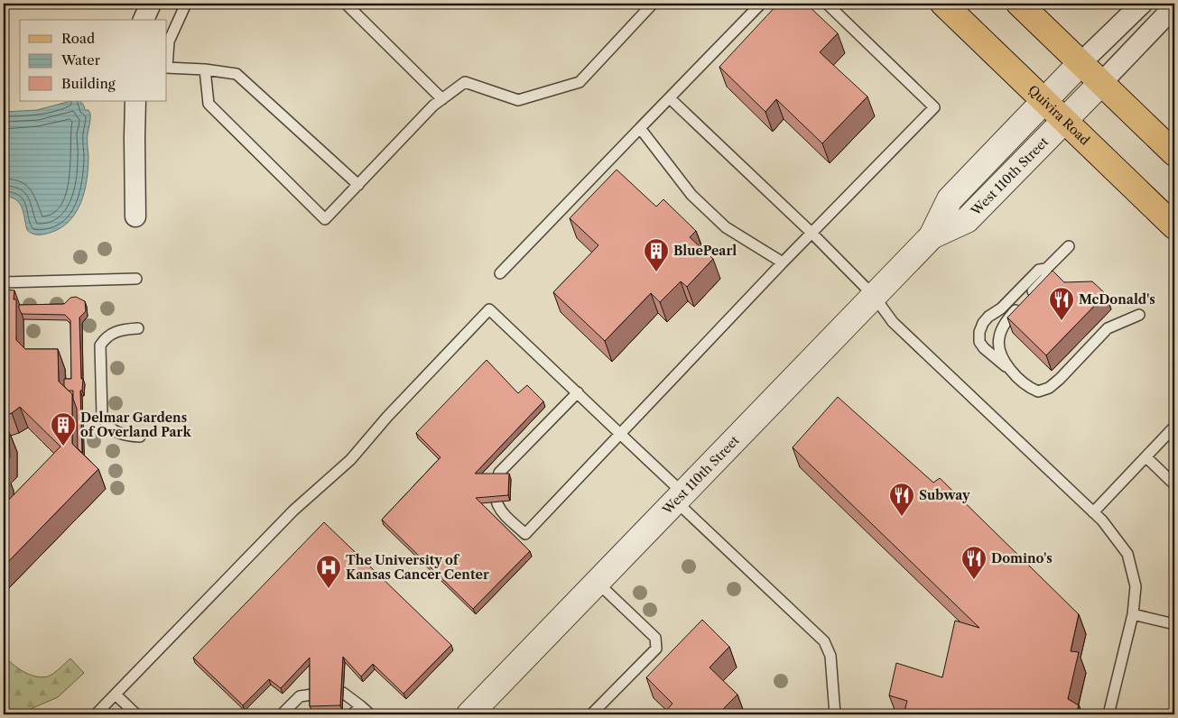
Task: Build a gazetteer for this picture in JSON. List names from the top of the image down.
{
  "streets": {
    "main road": ["Quivira Road"],
    "street": ["West 110th Street"]
  },
  "crossings": [
    ["Quivira Road", "West 110th Street"]
  ],
  "places": {
    "building": ["BluePearl", "Delmar Gardens of Overland Park"],
    "restaurant": ["McDonald's", "Subway", "Domino's"],
    "hospital": ["The University of Kansas Cancer Center"]
  },
  "legend": ["Road", "Water", "Building"]
}
